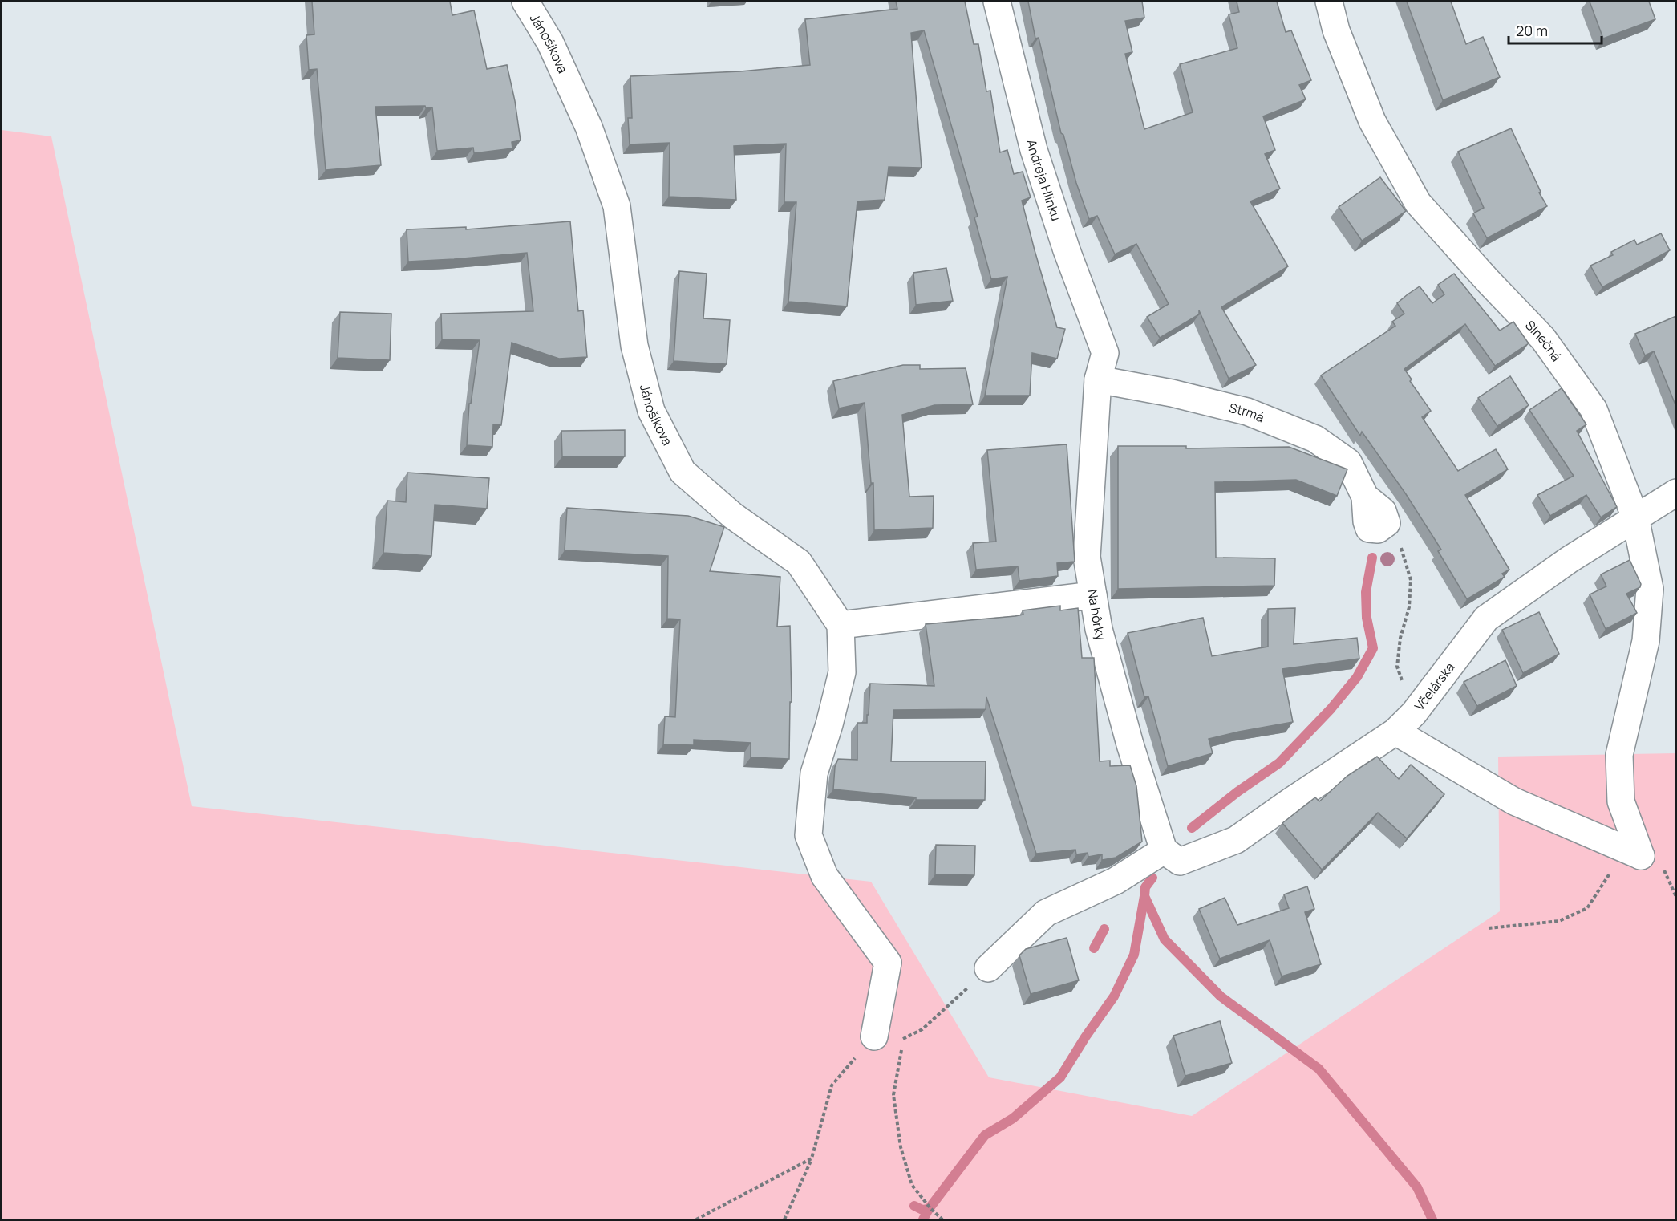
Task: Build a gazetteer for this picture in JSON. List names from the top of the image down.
{
  "streets": {
    "street": [
      "Jánošíkova",
      "Andreja Hlinku",
      "Slnečná",
      "Strmá",
      "Na hôrky",
      "Včelárska"
    ]
  },
  "crossings": [
    ["Andreja Hlinku", "Na hôrky"],
    ["Slnečná", "Včelárska"],
    ["Strmá", "Na hôrky"],
    ["Na hôrky", "Včelárska"]
  ],
  "scale_bar": "20 m"
}
